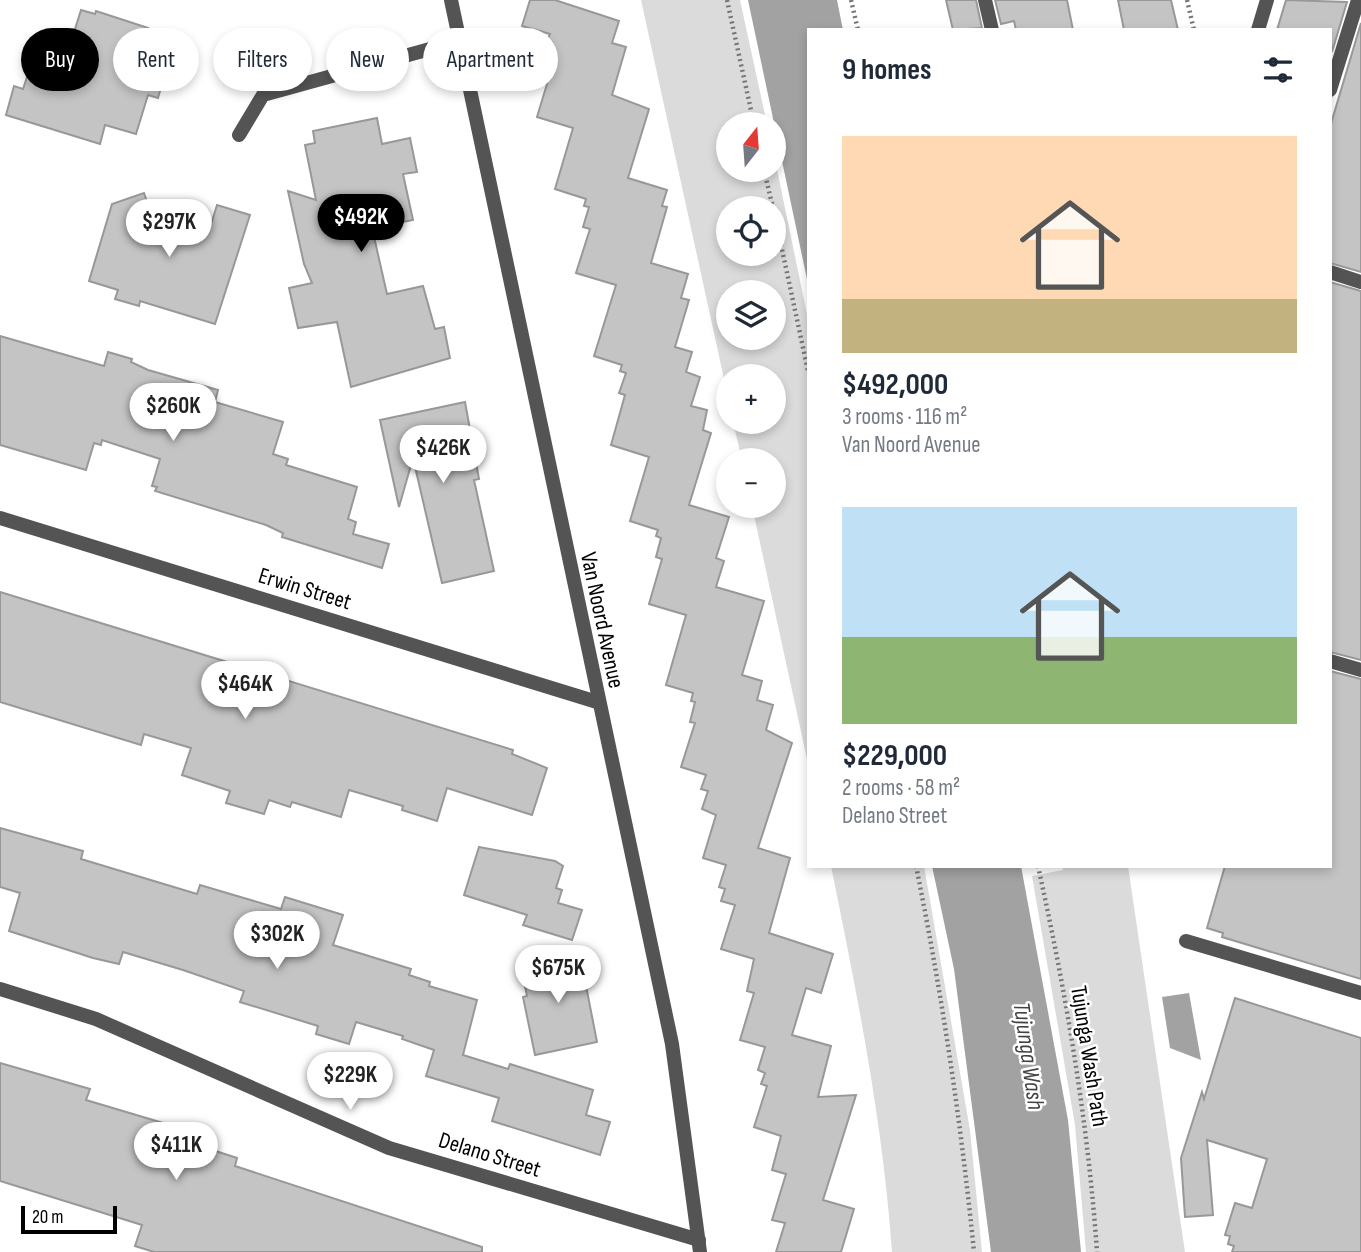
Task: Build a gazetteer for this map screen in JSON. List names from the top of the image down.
{
  "streets": {
    "street": ["Erwin Street", "Van Noord Avenue", "Delano Street"],
    "path": ["Tujunga Wash Path"]
  },
  "crossings": [
    ["Erwin Street", "Van Noord Avenue"],
    ["Van Noord Avenue", "Delano Street"]
  ],
  "water": ["Tujunga Wash"],
  "scale_bar": "20 m",
  "north": "top",
  "page": {
    "chip": [
      "Buy",
      "Rent",
      "Filters",
      "New",
      "Apartment"
    ],
    "heading": "9 homes",
    "map_buttons": ["+", "−"],
    "list": [
      {
        "name": "$492,000",
        "note": "3 rooms · 116 m² · Van Noord Avenue"
      },
      {
        "name": "$229,000",
        "note": "2 rooms · 58 m² · Delano Street"
      }
    ],
    "price": [
      "$492K",
      "$297K",
      "$260K",
      "$426K",
      "$464K",
      "$302K",
      "$675K",
      "$229K",
      "$411K"
    ],
    "scale": "20 m"
  }
}
